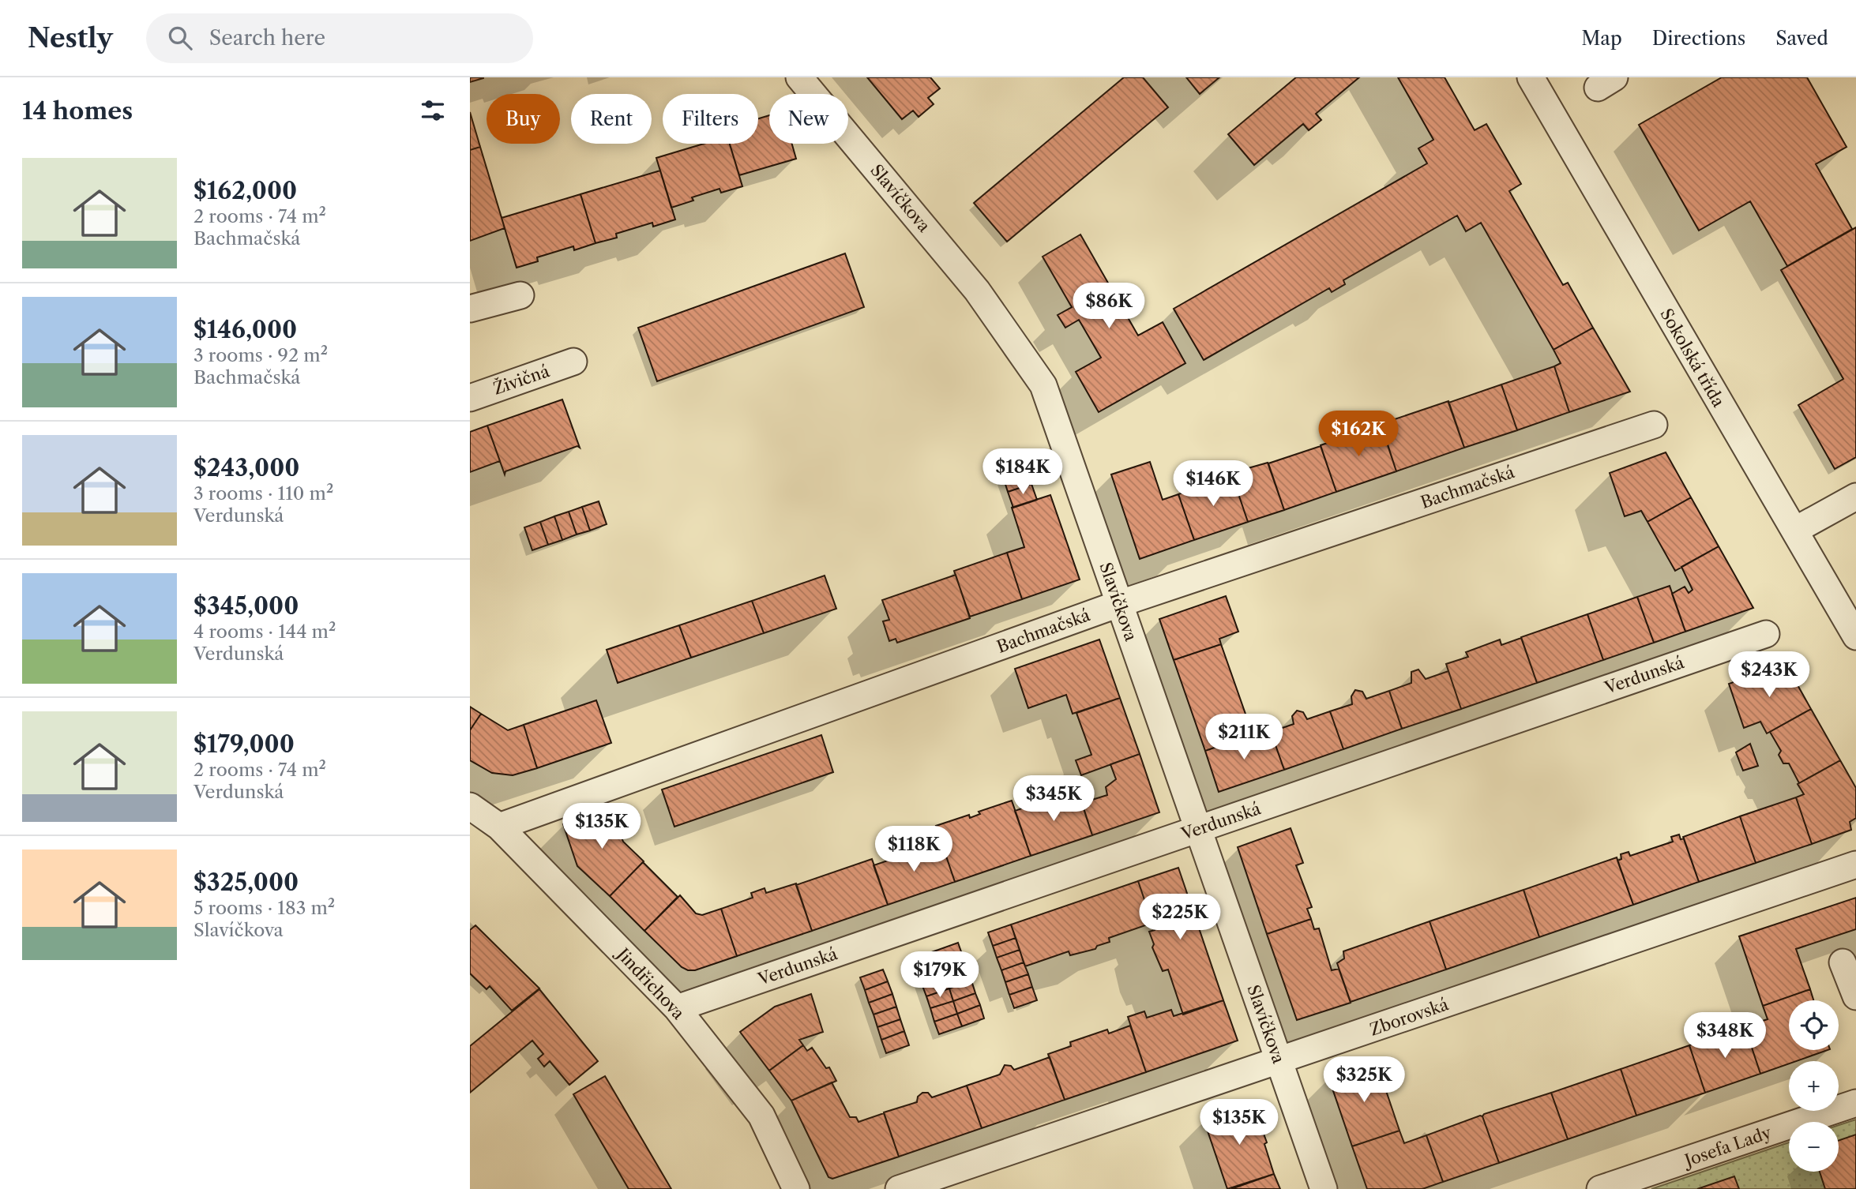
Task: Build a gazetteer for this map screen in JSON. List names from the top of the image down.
{
  "streets": {
    "street": [
      "Slavíčkova",
      "Sokolská třída",
      "Živičná",
      "Bachmačská",
      "Verdunská",
      "Jindřichova",
      "Zborovská",
      "Josefa Lady"
    ]
  },
  "crossings": [
    ["Slavíčkova", "Bachmačská"],
    ["Slavíčkova", "Verdunská"],
    ["Slavíčkova", "Zborovská"],
    ["Bachmačská", "Jindřichova"],
    ["Verdunská", "Jindřichova"]
  ],
  "page": {
    "header": "Nestly",
    "search": "Search here",
    "nav": ["Map", "Directions", "Saved"],
    "heading": "14 homes",
    "chip": [
      "Buy",
      "Rent",
      "Filters",
      "New"
    ],
    "list": [
      {
        "name": "$162,000",
        "note": "2 rooms · 74 m² · Bachmačská"
      },
      {
        "name": "$146,000",
        "note": "3 rooms · 92 m² · Bachmačská"
      },
      {
        "name": "$243,000",
        "note": "3 rooms · 110 m² · Verdunská"
      },
      {
        "name": "$345,000",
        "note": "4 rooms · 144 m² · Verdunská"
      },
      {
        "name": "$179,000",
        "note": "2 rooms · 74 m² · Verdunská"
      },
      {
        "name": "$325,000",
        "note": "5 rooms · 183 m² · Slavíčkova"
      }
    ],
    "price": [
      "$86K",
      "$162K",
      "$184K",
      "$146K",
      "$243K",
      "$211K",
      "$345K",
      "$135K",
      "$118K",
      "$225K",
      "$179K",
      "$348K",
      "$325K",
      "$135K"
    ],
    "map_buttons": ["+", "−"]
  }
}
